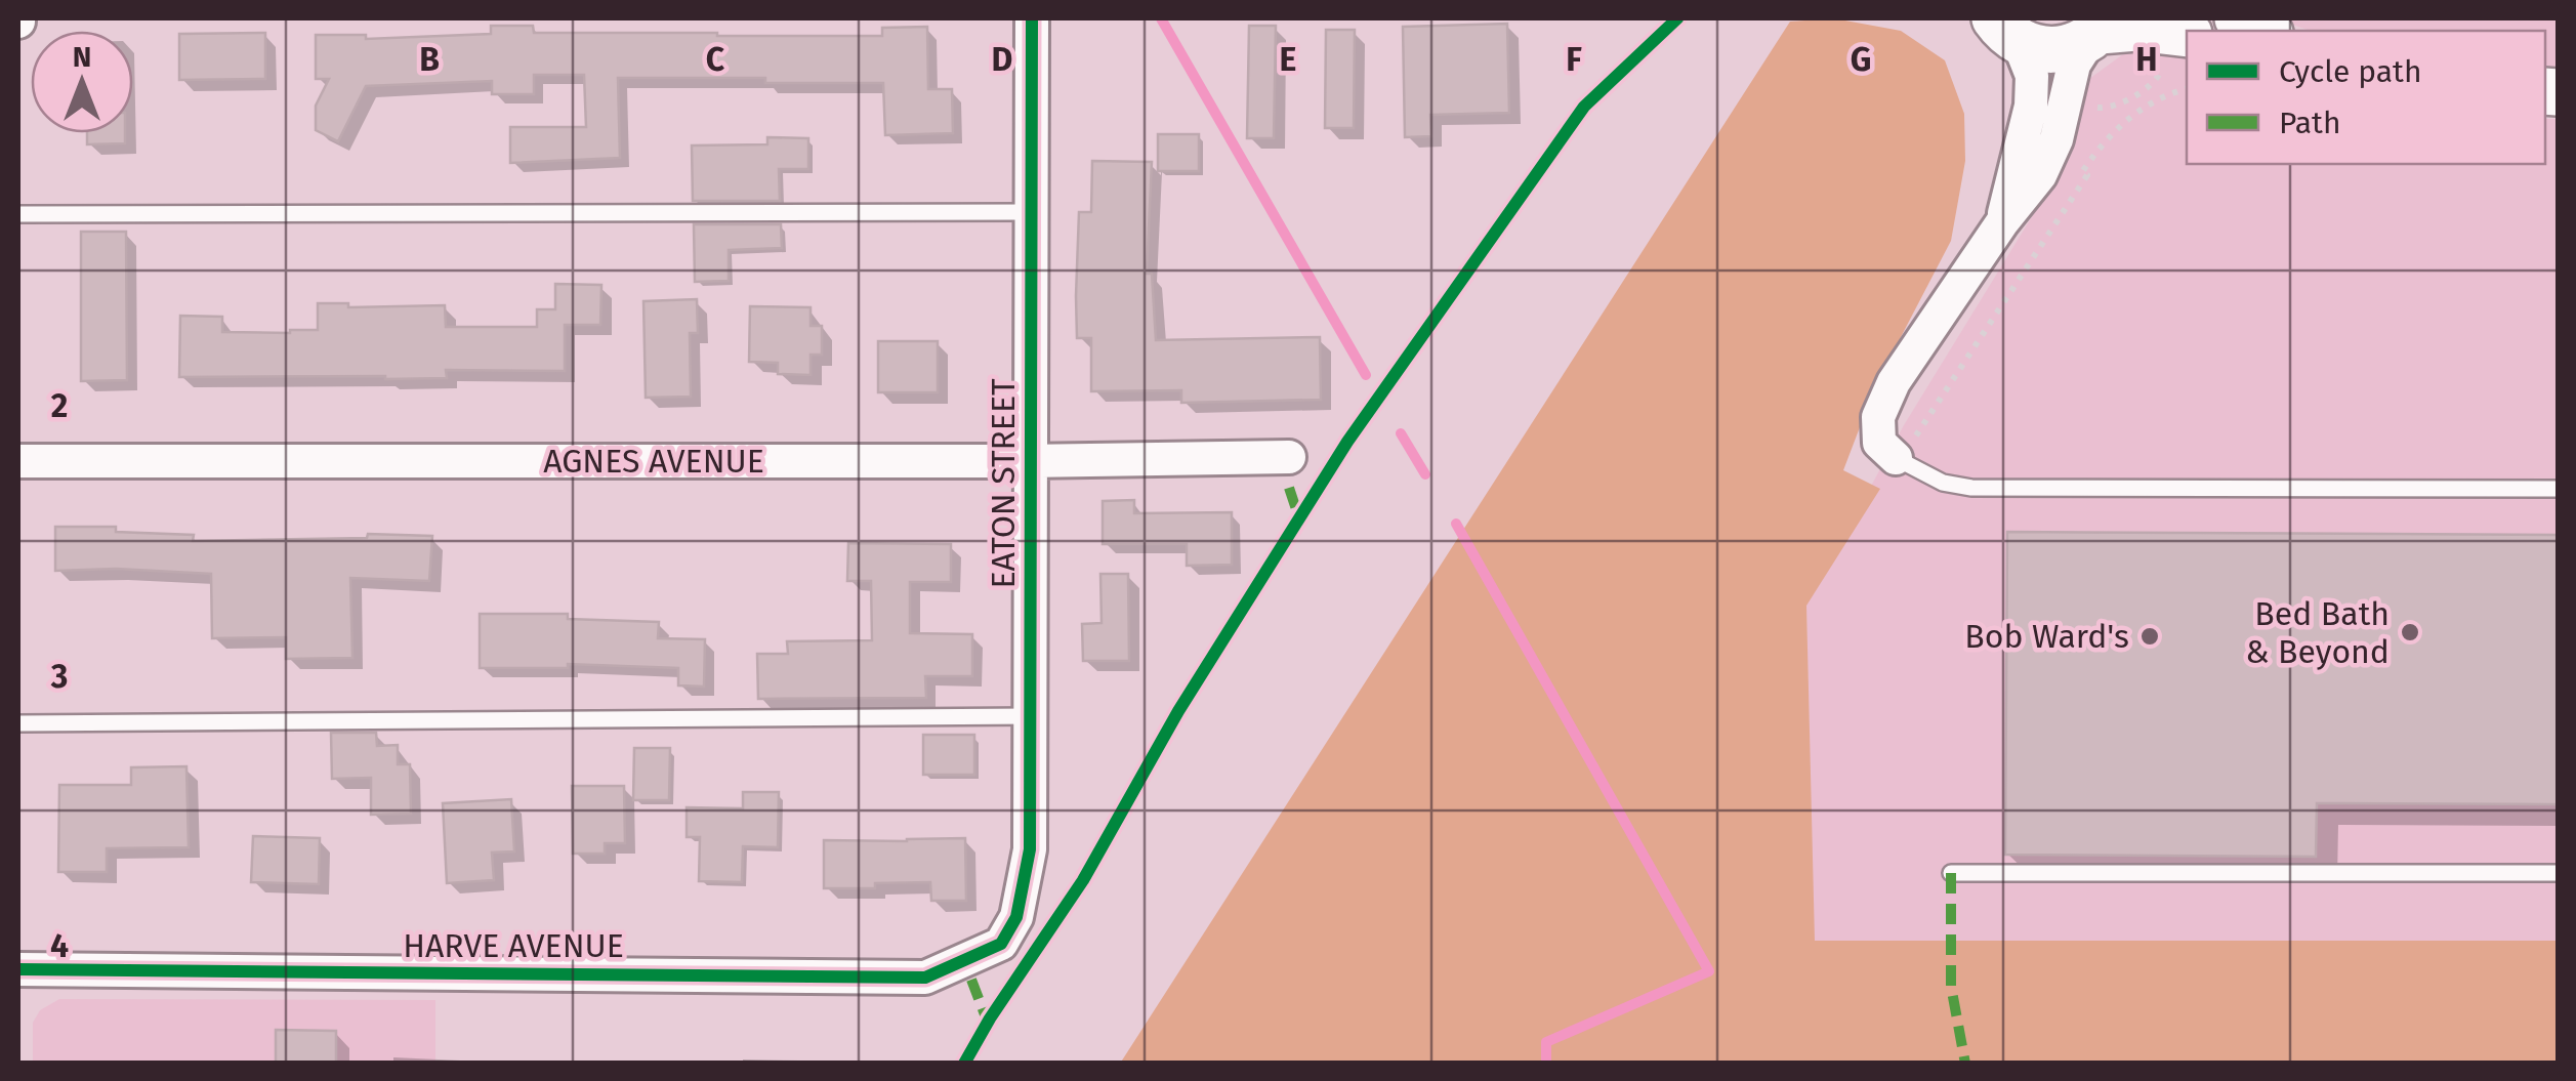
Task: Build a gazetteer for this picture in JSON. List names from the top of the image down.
{
  "streets": {
    "street": ["AGNES AVENUE", "EATON STREET", "HARVE AVENUE"]
  },
  "crossings": [
    ["AGNES AVENUE", "EATON STREET"],
    ["EATON STREET", "HARVE AVENUE"]
  ],
  "places": ["Bed Bath & Beyond", "Bob Ward's"],
  "legend": ["Cycle path", "Path"],
  "north": "top",
  "grid": {
    "columns": [
      "B",
      "C",
      "D",
      "E",
      "F",
      "G",
      "H"
    ],
    "rows": ["2", "3", "4"]
  }
}
